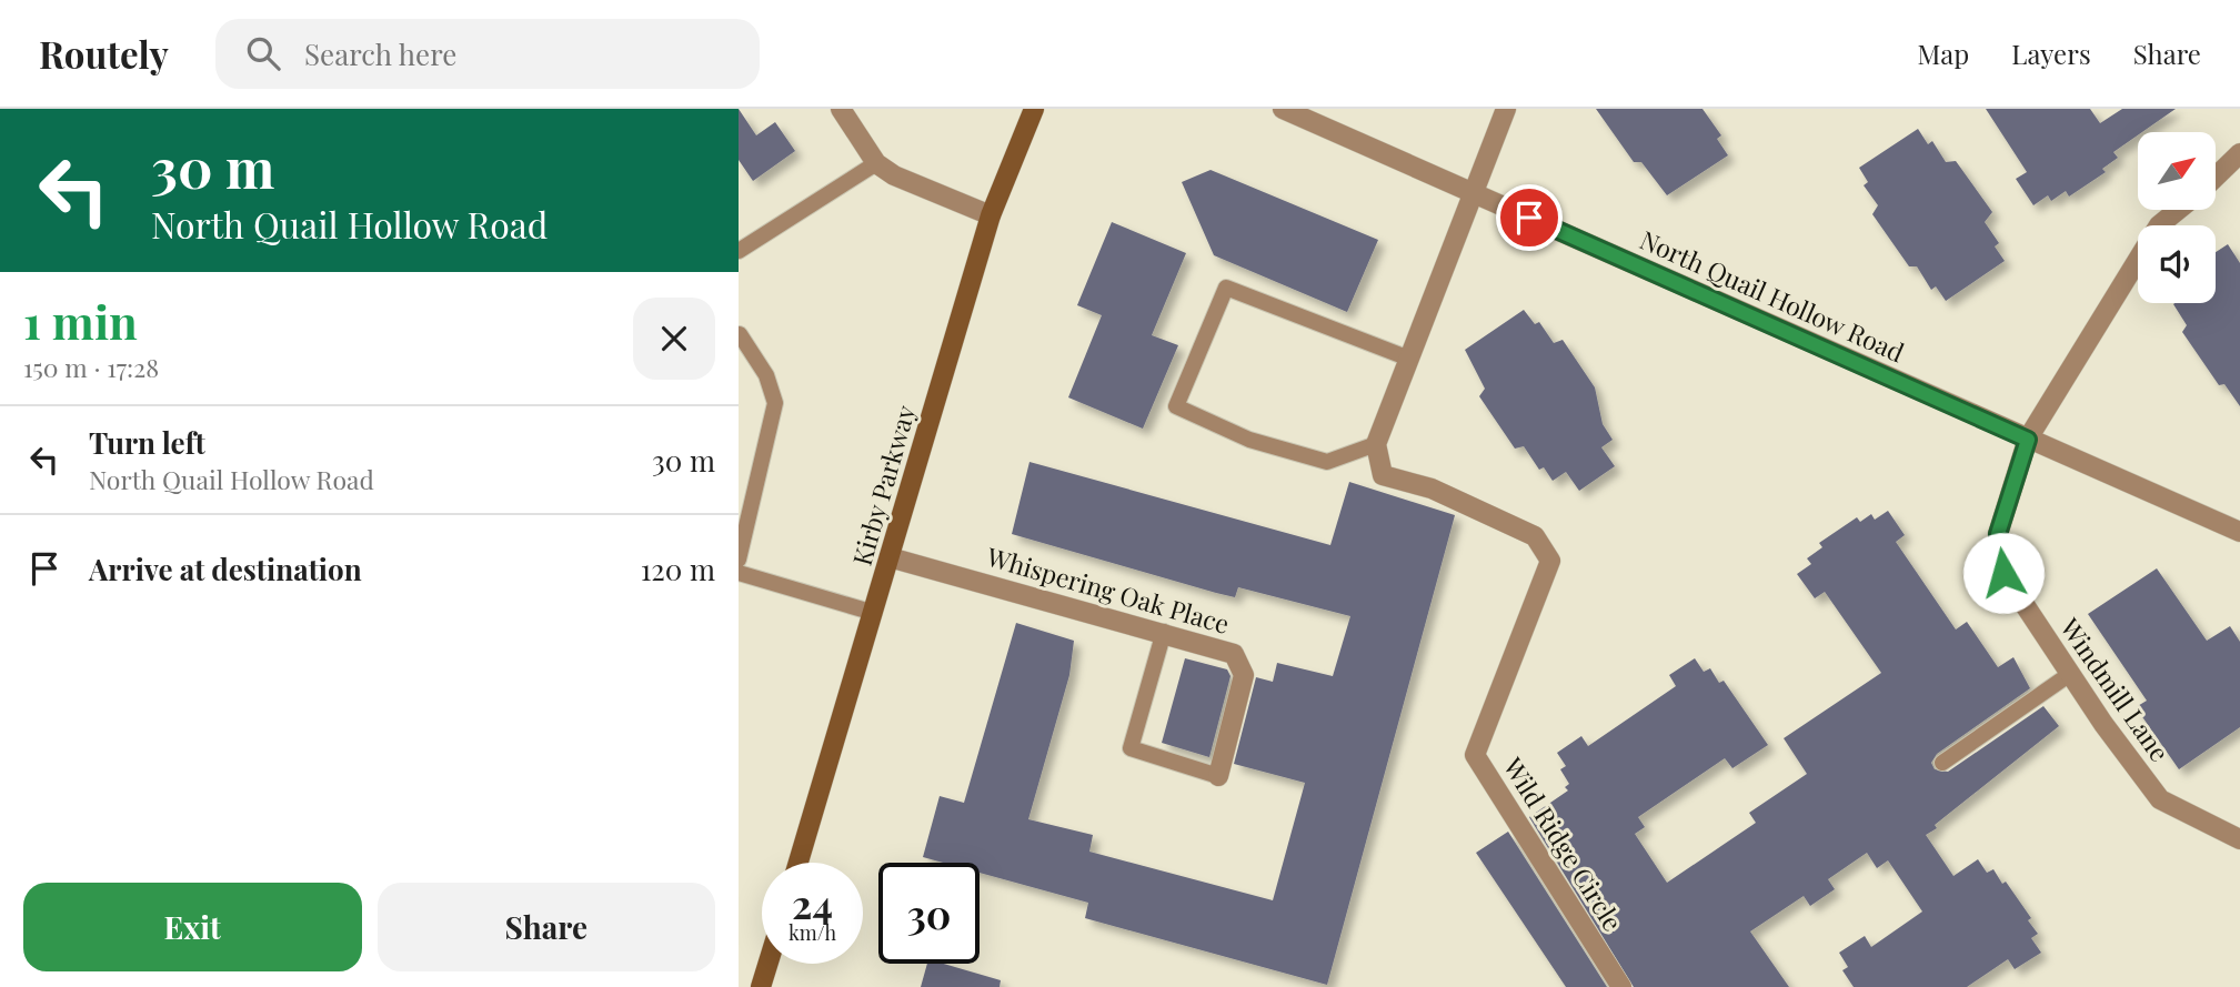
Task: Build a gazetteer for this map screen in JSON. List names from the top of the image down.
{
  "streets": {
    "main road": ["Kirby Parkway"],
    "street": [
      "North Quail Hollow Road",
      "Whispering Oak Place",
      "Windmill Lane",
      "Wild Ridge Circle"
    ]
  },
  "crossings": [
    ["North Quail Hollow Road", "Windmill Lane"],
    ["Kirby Parkway", "Whispering Oak Place"]
  ],
  "north": "top right",
  "page": {
    "header": "Routely",
    "search": "Search here",
    "nav": ["Map", "Layers", "Share"],
    "turn": ["30 m", "North Quail Hollow Road"],
    "heading": ["1 min", "150 m · 17:28"],
    "list": [
      {
        "name": "Turn left",
        "note": "North Quail Hollow Road",
        "value": "30 m"
      },
      {
        "name": "Arrive at destination",
        "value": "120 m"
      }
    ],
    "speed": "24 km/h",
    "limit": "30",
    "buttons": ["Exit", "Share"]
  }
}
